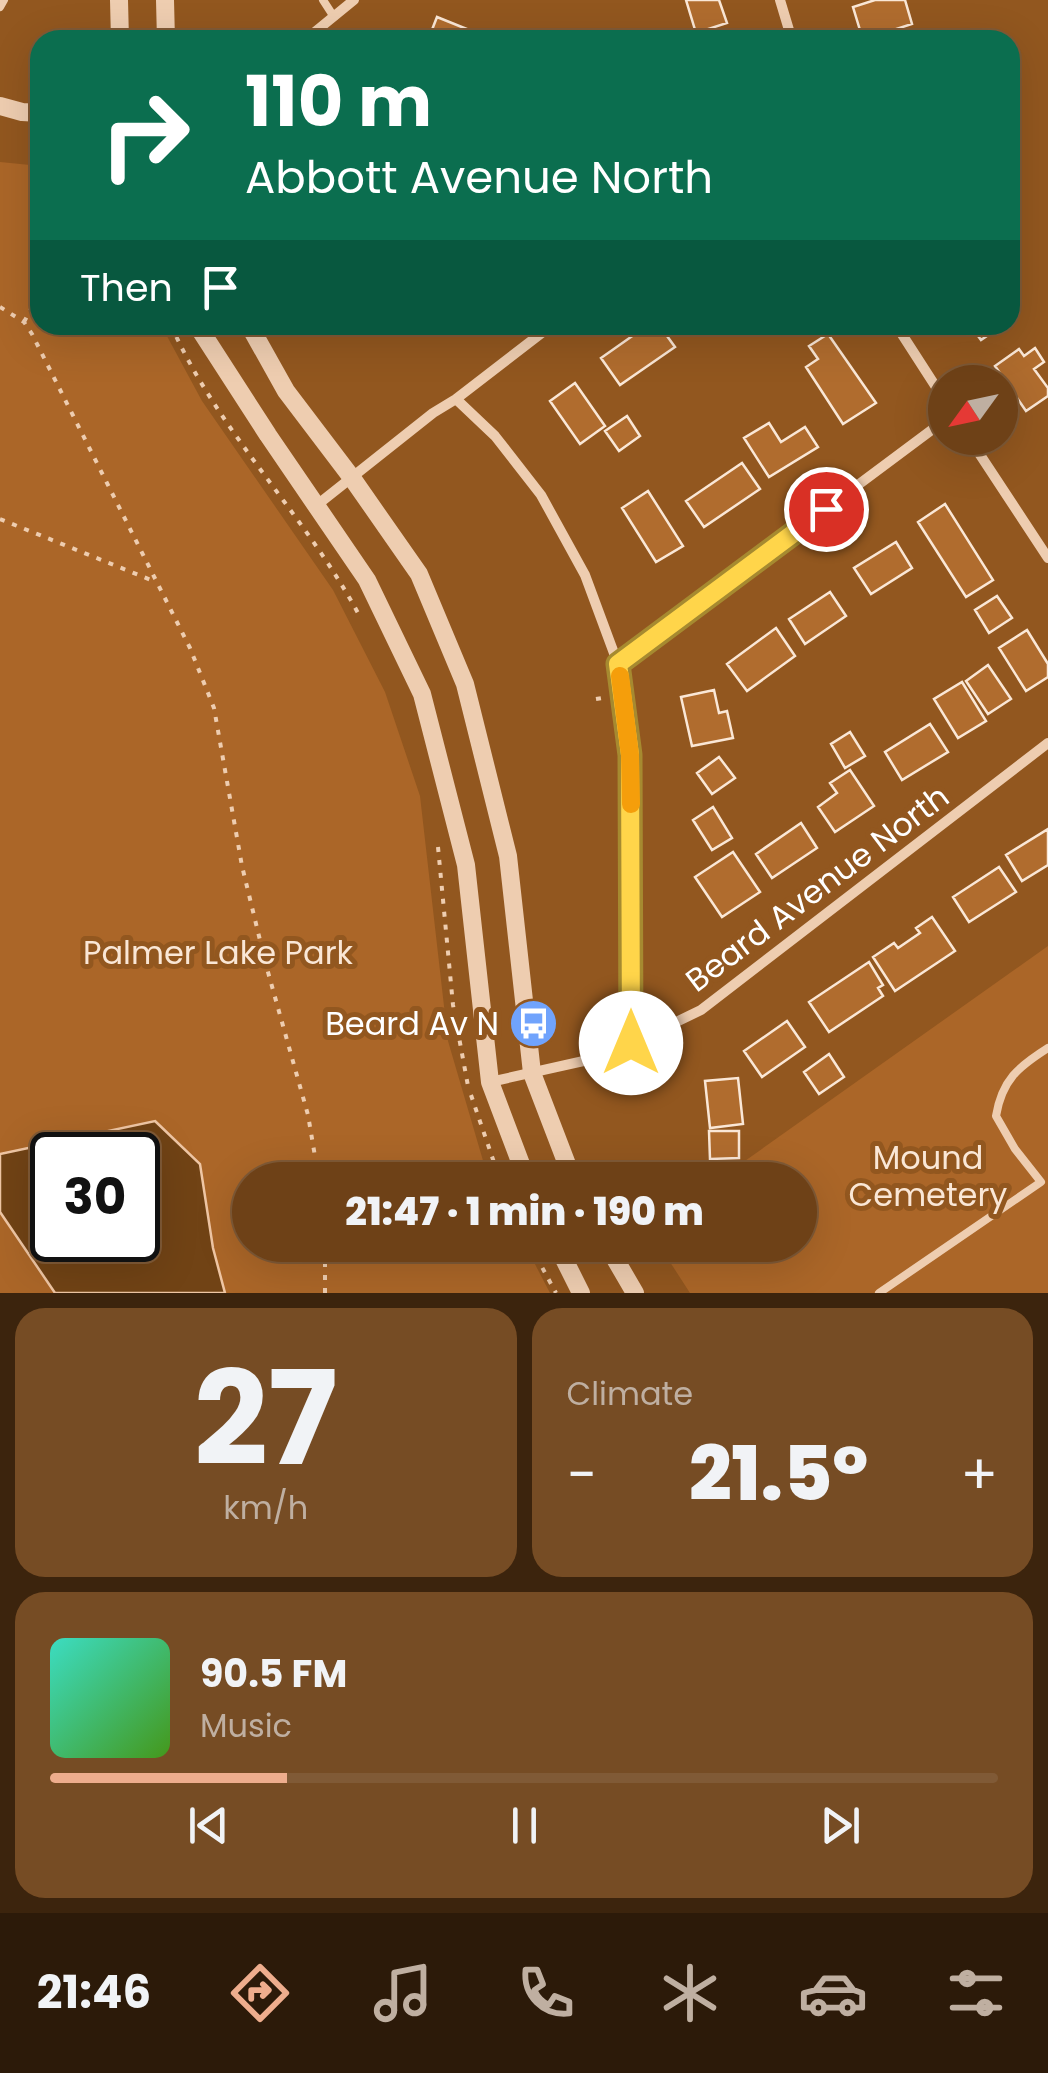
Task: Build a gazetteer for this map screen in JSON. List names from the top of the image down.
{
  "streets": {
    "street": ["Beard Avenue North"]
  },
  "parks": ["Palmer Lake Park", "Mound Cemetery"],
  "places": {
    "bus stop": ["Beard Av N"]
  },
  "north": "bottom left",
  "page": {
    "turn": ["110 m", "Abbott Avenue North"],
    "then": "Then",
    "limit": "30",
    "trip": "21:47 · 1 min · 190 m",
    "tile": [
      ["27", "km/h"],
      "Climate"
    ],
    "heat": ["−", "21.5°", "+"],
    "song": ["90.5 FM", "Music"],
    "tabs": "21:46"
  }
}
